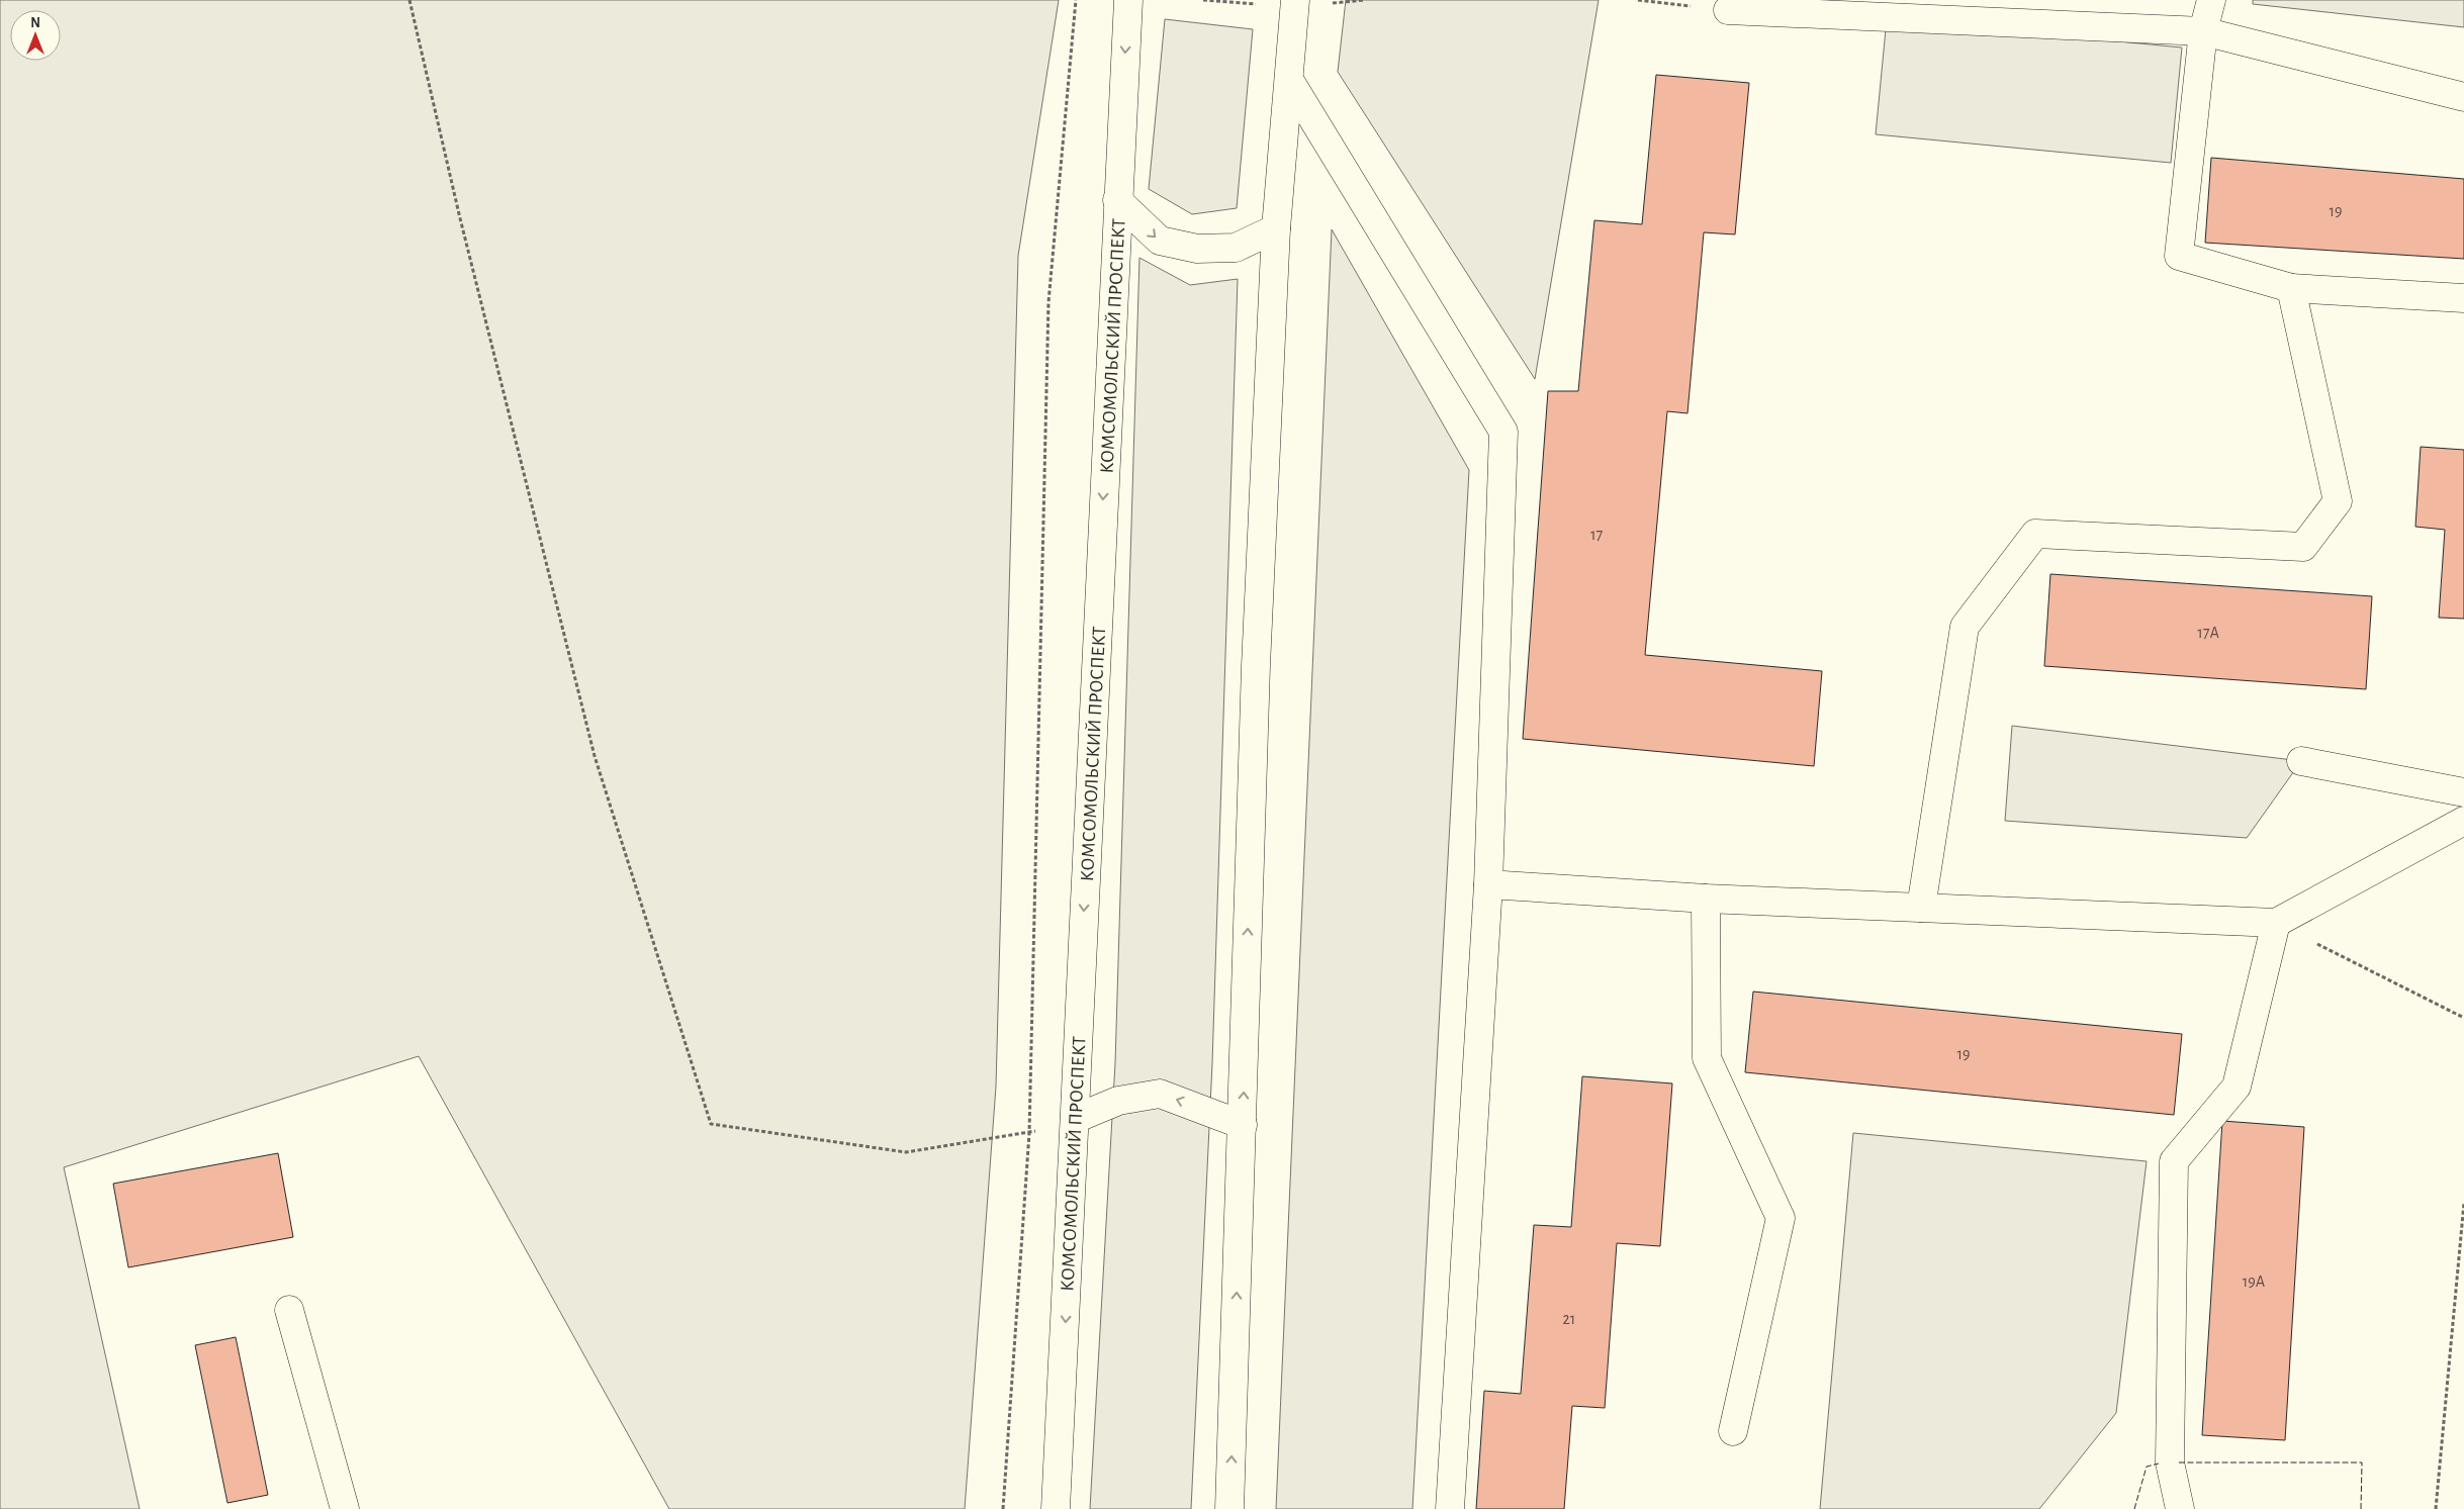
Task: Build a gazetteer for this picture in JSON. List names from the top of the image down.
{
  "streets": {
    "main road": ["КОМСОМОЛЬСКИЙ ПРОСПЕКТ"]
  },
  "house_numbers": [
    "19",
    "17",
    "17А",
    "19",
    "19А",
    "21"
  ],
  "north": "top"
}
